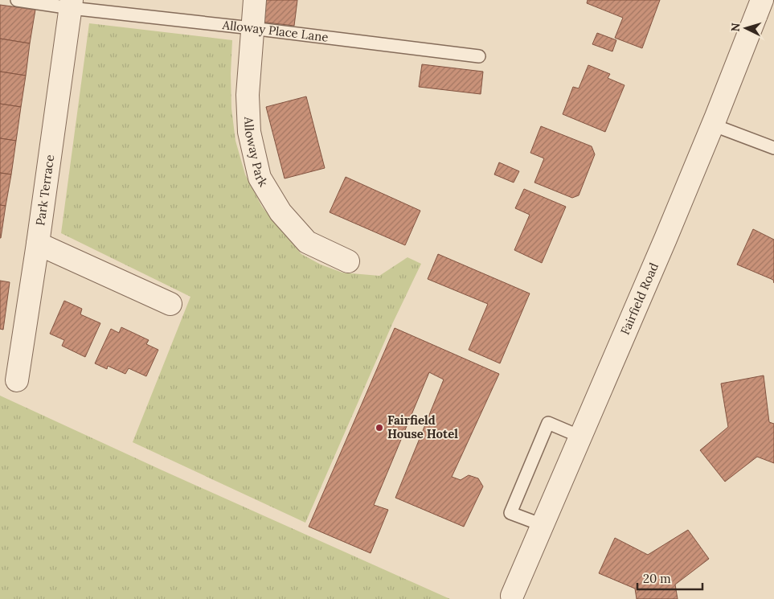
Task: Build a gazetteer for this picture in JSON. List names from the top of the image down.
{
  "streets": {
    "street": ["Alloway Park", "Park Terrace", "Fairfield Road"],
    "lane": ["Alloway Place Lane"]
  },
  "crossings": [
    ["Alloway Place Lane", "Alloway Park"],
    ["Alloway Place Lane", "Park Terrace"]
  ],
  "places": ["Fairfield House Hotel"],
  "scale_bar": "20 m",
  "north": "left"
}
